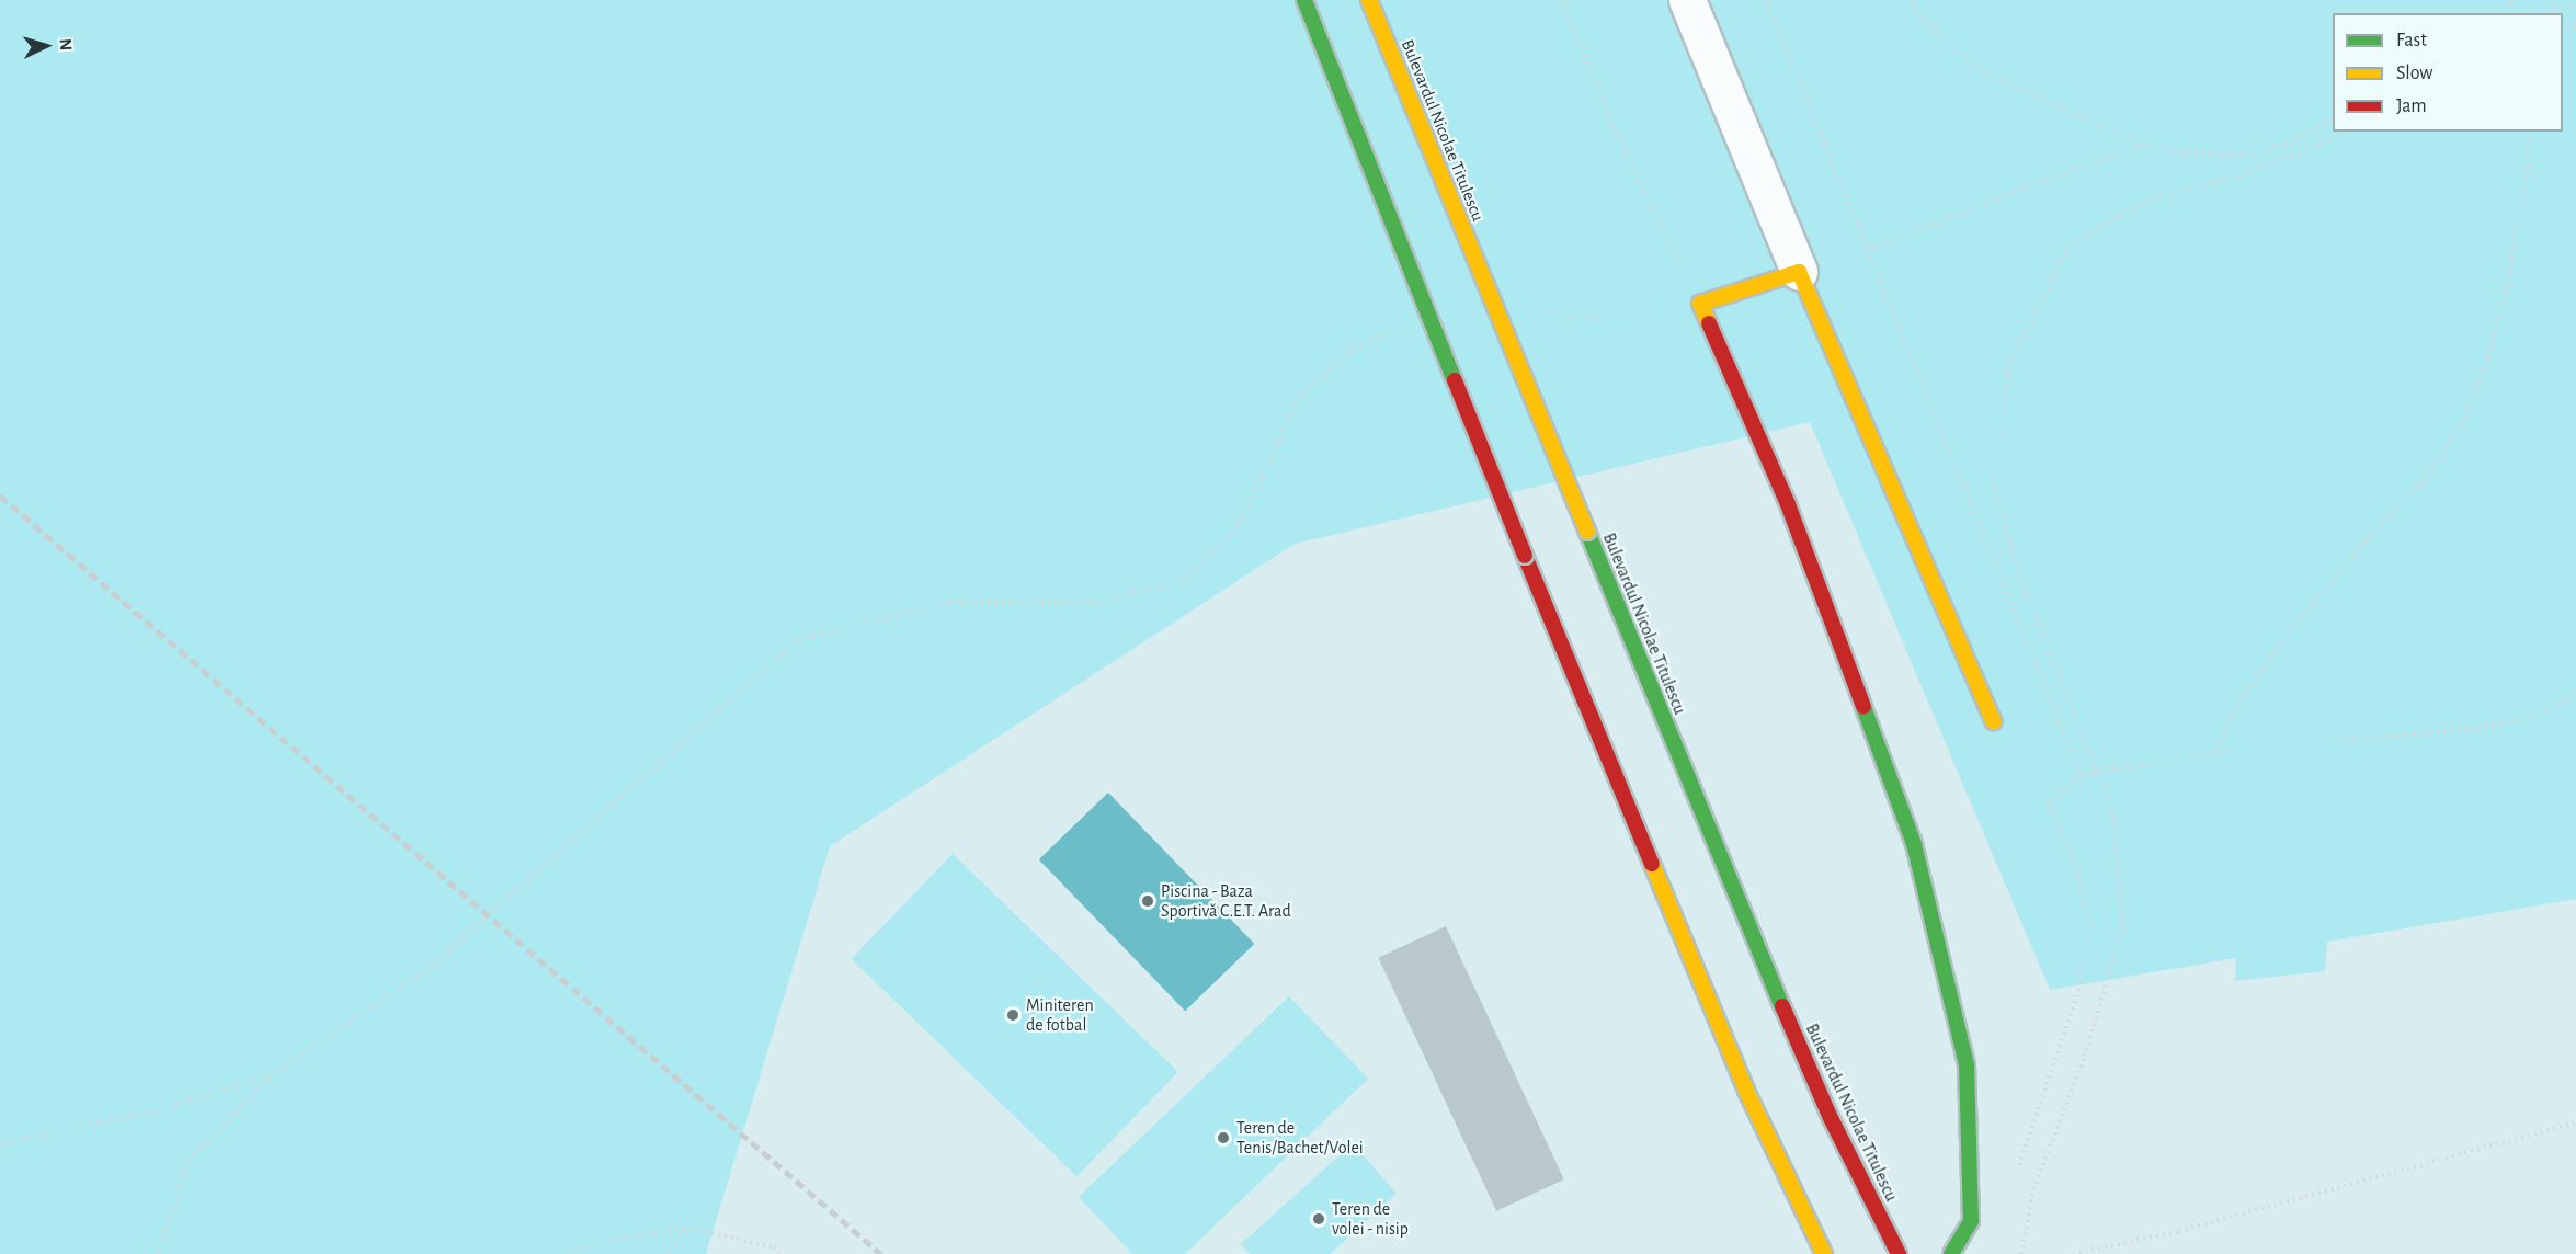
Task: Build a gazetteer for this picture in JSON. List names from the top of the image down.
{
  "streets": {
    "main road": ["Bulevardul Nicolae Titulescu"]
  },
  "places": [
    "Piscina - Baza Sportivă C.E.T. Arad",
    "Miniteren de fotbal",
    "Teren de Tenis/Bachet/Volei",
    "Teren de volei - nisip"
  ],
  "legend": ["Fast", "Slow", "Jam"],
  "north": "right"
}
